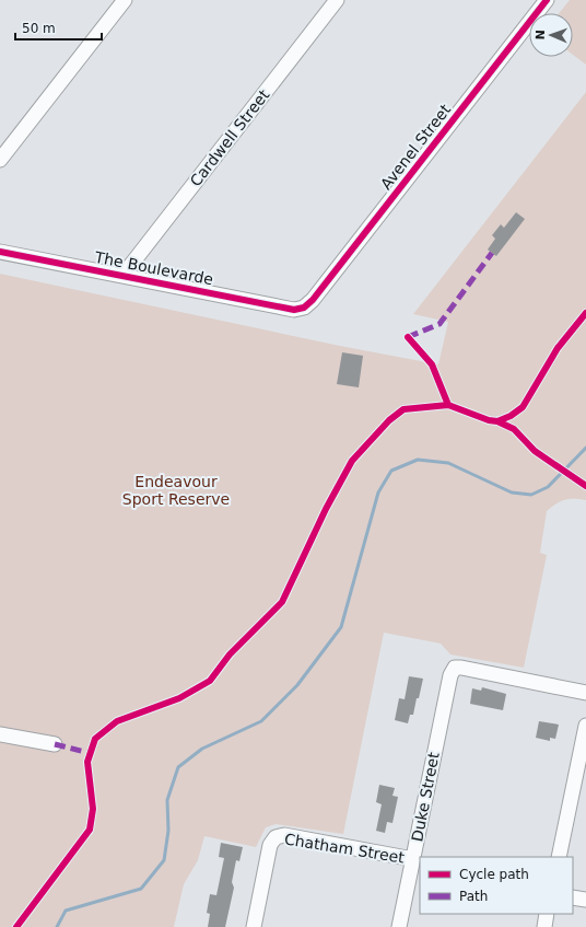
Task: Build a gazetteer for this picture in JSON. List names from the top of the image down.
{
  "streets": {
    "street": [
      "Cardwell Street",
      "Avenel Street",
      "The Boulevarde",
      "Duke Street",
      "Chatham Street"
    ]
  },
  "crossings": [
    ["Cardwell Street", "The Boulevarde"],
    ["Avenel Street", "The Boulevarde"],
    ["Duke Street", "Chatham Street"]
  ],
  "parks": ["Endeavour Sport Reserve"],
  "legend": ["Cycle path", "Path"],
  "scale_bar": "50 m",
  "north": "left"
}
